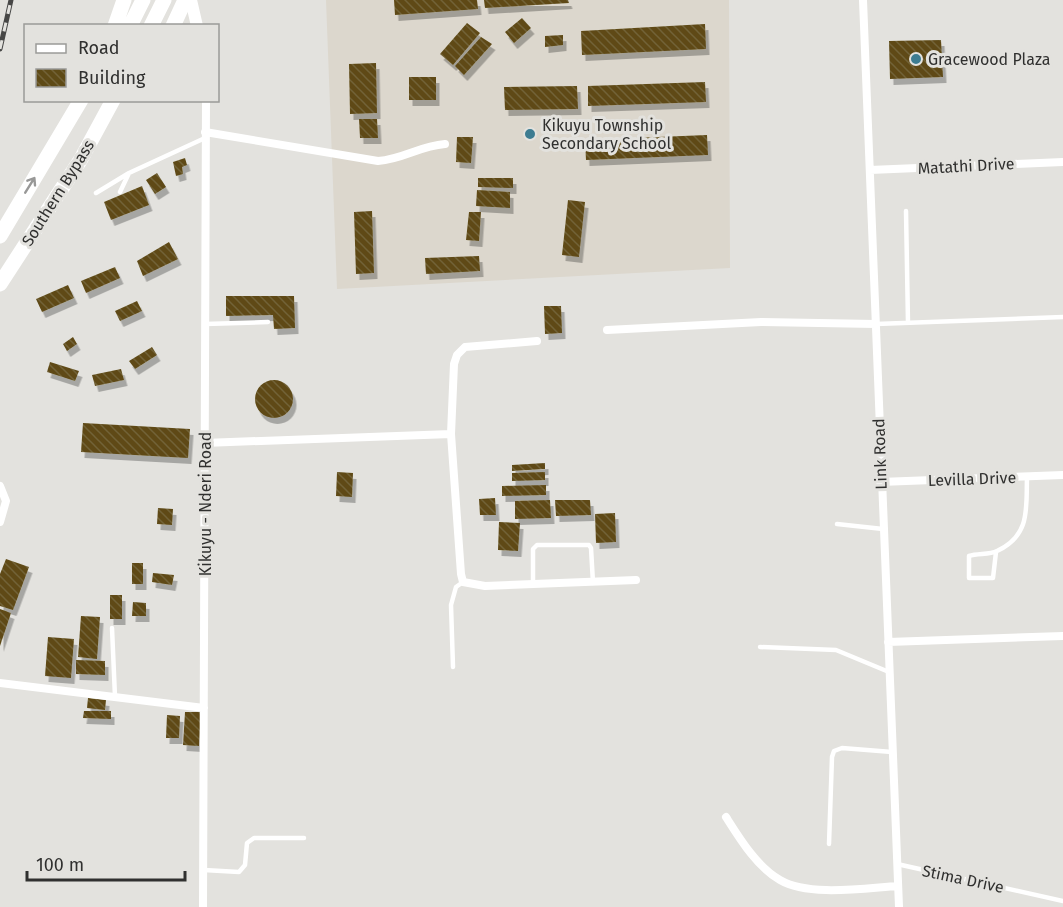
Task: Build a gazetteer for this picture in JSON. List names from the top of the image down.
{
  "streets": {
    "highway": ["Southern Bypass"],
    "street": [
      "Matathi Drive",
      "Link Road",
      "Levilla Drive",
      "Kikuyu - Nderi Road"
    ],
    "lane": ["Stima Drive"]
  },
  "crossings": [
    ["Matathi Drive", "Link Road"],
    ["Link Road", "Levilla Drive"],
    ["Link Road", "Stima Drive"]
  ],
  "places": ["Gracewood Plaza", "Kikuyu Township Secondary School"],
  "legend": ["Road", "Building"],
  "scale_bar": "100 m"
}
